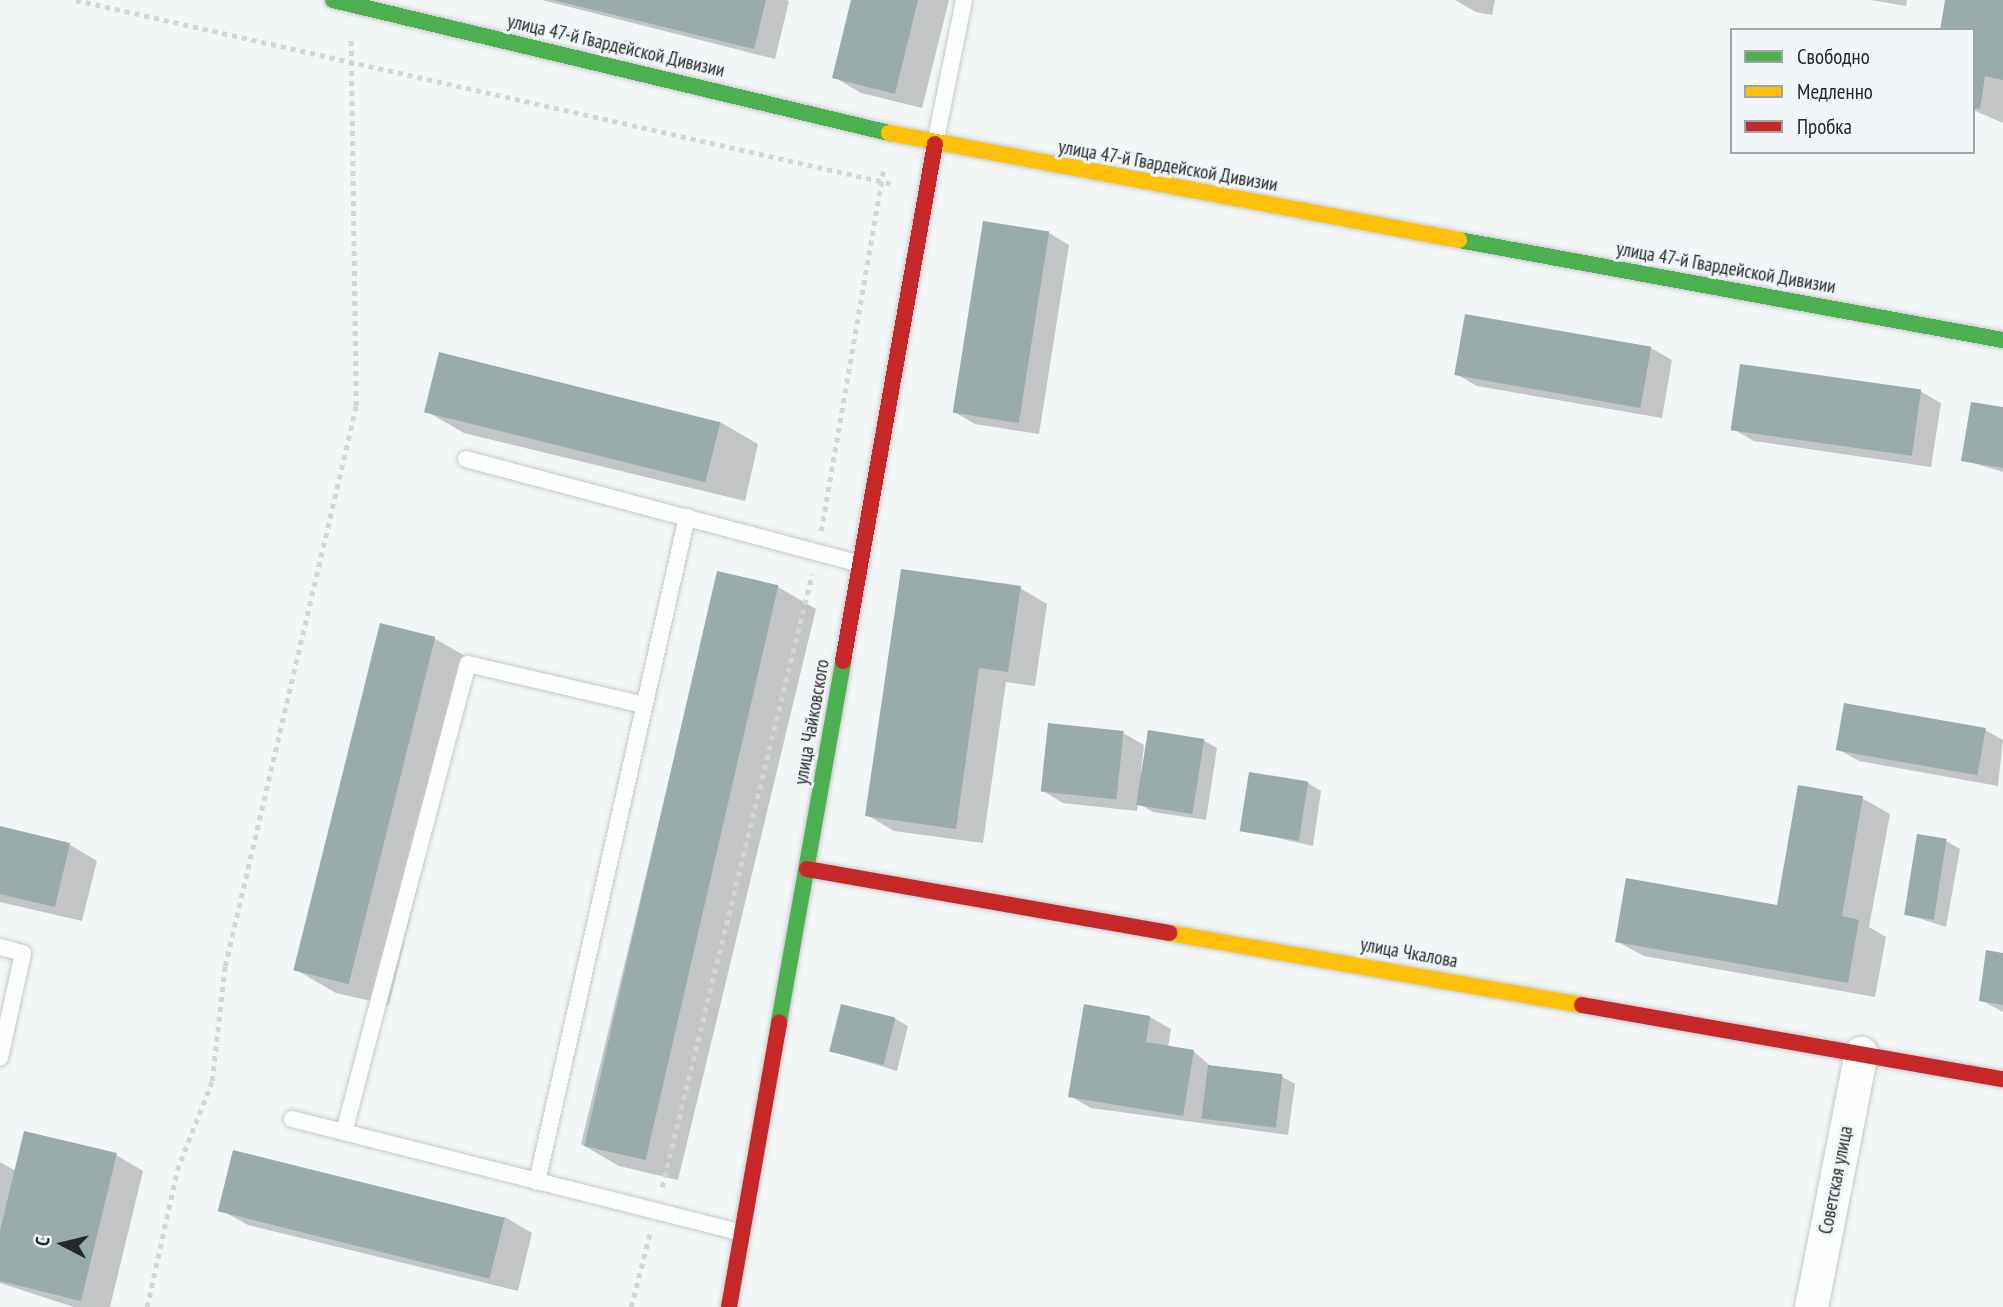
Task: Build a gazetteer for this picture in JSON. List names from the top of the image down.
{
  "streets": {
    "street": [
      "улица 47-й Гвардейской Дивизии",
      "улица Чайковского",
      "улица Чкалова",
      "Советская улица"
    ]
  },
  "crossings": [
    ["улица 47-й Гвардейской Дивизии", "улица Чайковского"],
    ["улица Чайковского", "улица Чкалова"],
    ["улица Чкалова", "Советская улица"]
  ],
  "legend": ["Свободно", "Медленно", "Пробка"],
  "north": "left"
}
